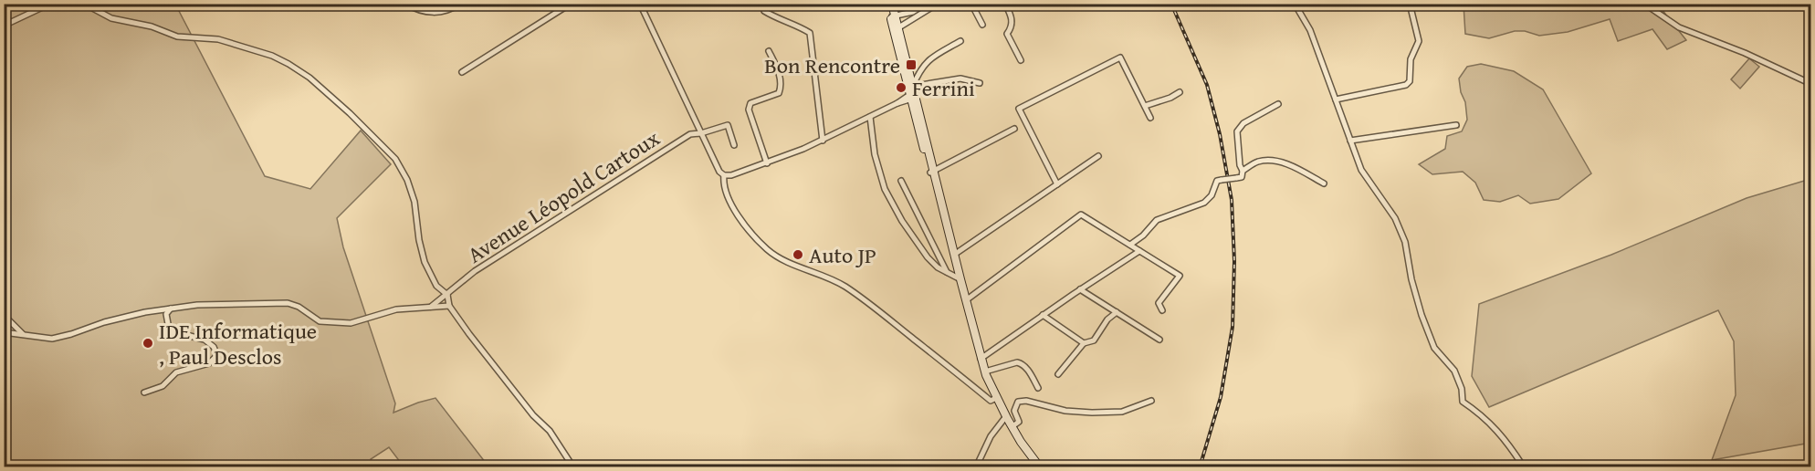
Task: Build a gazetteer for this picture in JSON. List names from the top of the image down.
{
  "streets": {
    "street": ["Avenue Léopold Cartoux"]
  },
  "places": {
    "transit": ["Bon Rencontre"],
    "other": ["Ferrini", "Auto JP", "IDE Informatique , Paul Desclos"]
  }
}
